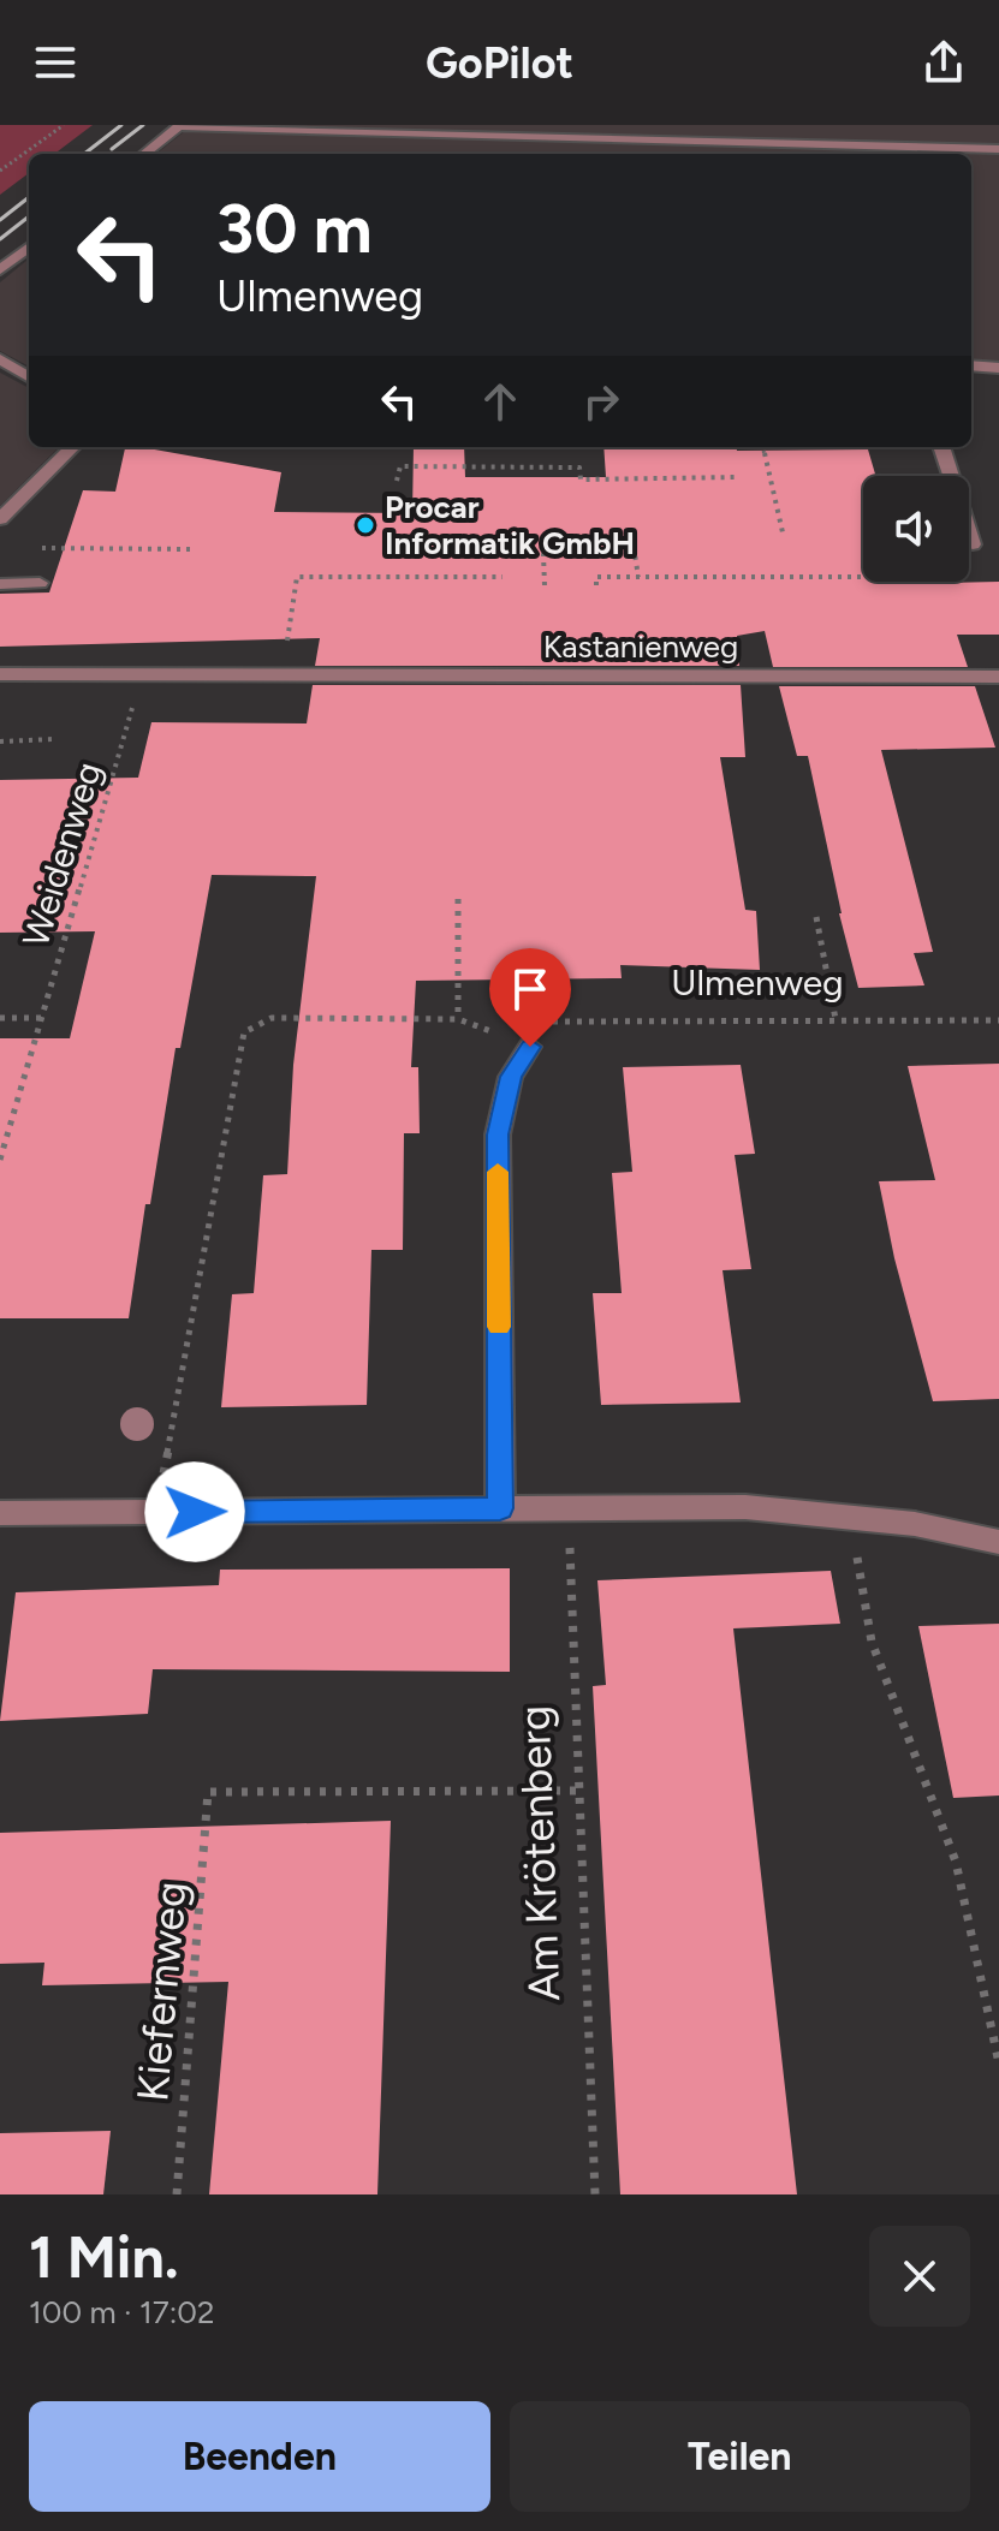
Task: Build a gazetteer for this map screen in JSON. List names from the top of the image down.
{
  "streets": {
    "street": ["Kastanienweg"],
    "path": [
      "Weidenweg",
      "Ulmenweg",
      "Am Krötenberg",
      "Kiefernweg"
    ]
  },
  "crossings": [
    ["Kastanienweg", "Weidenweg"],
    ["Am Krötenberg", "Kiefernweg"]
  ],
  "places": ["Procar Informatik GmbH"],
  "page": {
    "header": "GoPilot",
    "turn": ["30 m", "Ulmenweg"],
    "heading": ["1 Min.", "100 m · 17:02"],
    "buttons": ["Beenden", "Teilen"]
  }
}
